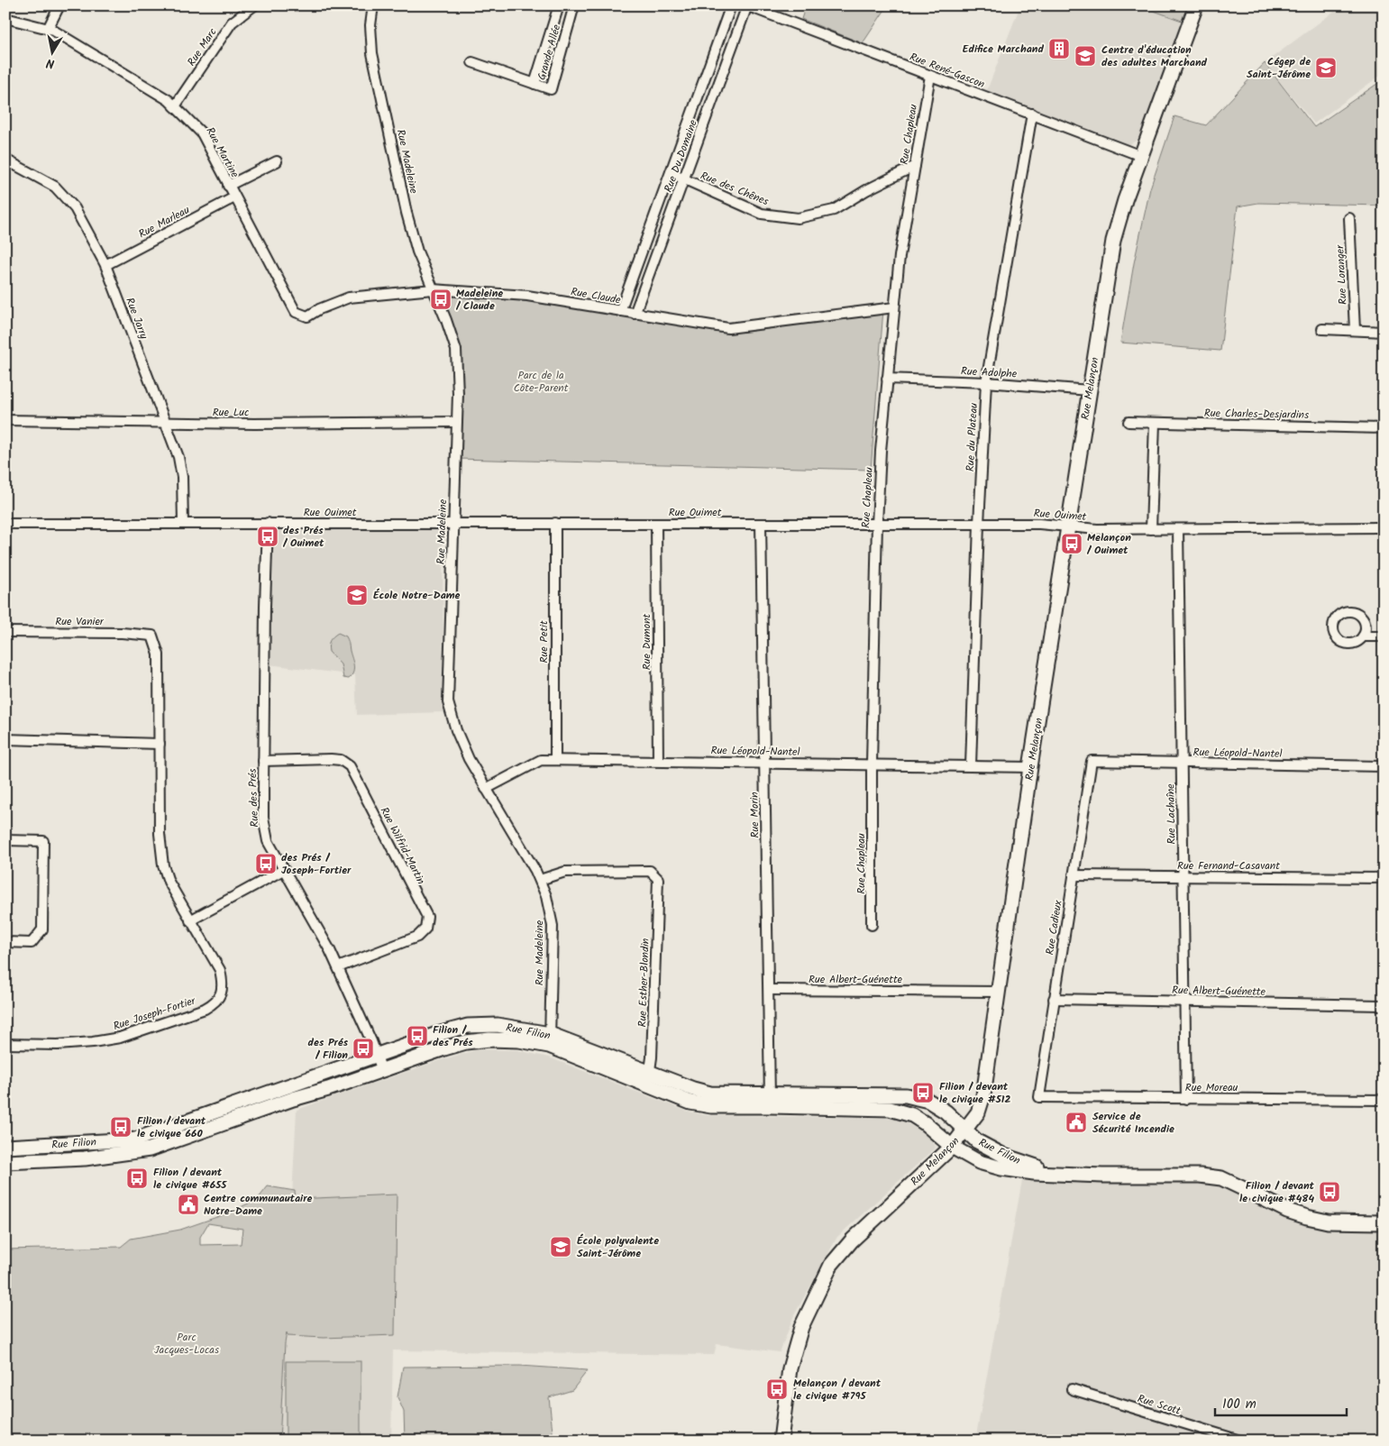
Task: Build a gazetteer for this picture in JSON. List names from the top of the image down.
{
  "streets": {
    "street": [
      "Rue Marc",
      "Grande Allée",
      "Rue René-Gascon",
      "Rue Chapleau",
      "Rue Martine",
      "Rue Du Domaine",
      "Rue Madeleine",
      "Rue des Chênes",
      "Rue Marleau",
      "Rue Loranger",
      "Rue Claude",
      "Rue Jarry",
      "Rue Adolphe",
      "Rue Melançon",
      "Rue Luc",
      "Rue Charles-Desjardins",
      "Rue du Plateau",
      "Rue Ouimet",
      "Rue Vanier",
      "Rue Petit",
      "Rue Dumont",
      "Rue Léopold-Nantel",
      "Rue des Prés",
      "Rue Lachaîne",
      "Rue Morin",
      "Rue Wilfrid-Martin",
      "Rue Fernand-Casavant",
      "Rue Cadieux",
      "Rue Albert-Guénette",
      "Rue Esther-Blondin",
      "Rue Joseph-Fortier",
      "Rue Filion",
      "Rue Moreau",
      "Rue Scott"
    ]
  },
  "crossings": [
    ["Rue Marc", "Rue Martine"],
    ["Rue René-Gascon", "Rue Chapleau"],
    ["Rue René-Gascon", "Rue Du Domaine"],
    ["Rue René-Gascon", "Rue Melançon"],
    ["Rue René-Gascon", "Rue du Plateau"],
    ["Rue Chapleau", "Rue des Chênes"],
    ["Rue Chapleau", "Rue Claude"],
    ["Rue Chapleau", "Rue Adolphe"],
    ["Rue Chapleau", "Rue Ouimet"],
    ["Rue Chapleau", "Rue Léopold-Nantel"],
    ["Rue Martine", "Rue Marleau"],
    ["Rue Martine", "Rue Claude"],
    ["Rue Du Domaine", "Rue des Chênes"],
    ["Rue Du Domaine", "Rue Claude"],
    ["Rue Madeleine", "Rue Claude"],
    ["Rue Madeleine", "Rue Luc"],
    ["Rue Madeleine", "Rue Ouimet"],
    ["Rue Madeleine", "Rue Léopold-Nantel"],
    ["Rue Madeleine", "Rue Esther-Blondin"],
    ["Rue Madeleine", "Rue Filion"],
    ["Rue Marleau", "Rue Jarry"],
    ["Rue Jarry", "Rue Luc"],
    ["Rue Jarry", "Rue Ouimet"],
    ["Rue Adolphe", "Rue Melançon"],
    ["Rue Adolphe", "Rue du Plateau"],
    ["Rue Melançon", "Rue Ouimet"],
    ["Rue Melançon", "Rue Léopold-Nantel"],
    ["Rue Melançon", "Rue Albert-Guénette"],
    ["Rue Melançon", "Rue Filion"],
    ["Rue du Plateau", "Rue Ouimet"],
    ["Rue du Plateau", "Rue Léopold-Nantel"],
    ["Rue Ouimet", "Rue Petit"],
    ["Rue Ouimet", "Rue Dumont"],
    ["Rue Ouimet", "Rue des Prés"],
    ["Rue Ouimet", "Rue Lachaîne"],
    ["Rue Ouimet", "Rue Morin"],
    ["Rue Vanier", "Rue Joseph-Fortier"],
    ["Rue Petit", "Rue Léopold-Nantel"],
    ["Rue Dumont", "Rue Léopold-Nantel"],
    ["Rue Léopold-Nantel", "Rue Lachaîne"],
    ["Rue Léopold-Nantel", "Rue Morin"],
    ["Rue Léopold-Nantel", "Rue Cadieux"],
    ["Rue des Prés", "Rue Wilfrid-Martin"],
    ["Rue des Prés", "Rue Filion"],
    ["Rue Lachaîne", "Rue Fernand-Casavant"],
    ["Rue Lachaîne", "Rue Albert-Guénette"],
    ["Rue Lachaîne", "Rue Moreau"],
    ["Rue Morin", "Rue Albert-Guénette"],
    ["Rue Morin", "Rue Filion"],
    ["Rue Fernand-Casavant", "Rue Cadieux"],
    ["Rue Cadieux", "Rue Albert-Guénette"],
    ["Rue Cadieux", "Rue Moreau"],
    ["Rue Esther-Blondin", "Rue Filion"]
  ],
  "parks": ["Parc de la Côte-Parent", "Parc Jacques-Locas"],
  "places": {
    "building": ["Edifice Marchand"],
    "school or university": [
      "Centre d'éducation des adultes Marchand",
      "Cégep de Saint-Jérôme",
      "École Notre-Dame",
      "École polyvalente Saint-Jérôme"
    ],
    "bus stop": [
      "Madeleine / Claude",
      "des Prés / Ouimet",
      "Melançon / Ouimet",
      "des Prés / Joseph-Fortier",
      "Filion / des Prés",
      "des Prés / Filion",
      "Filion / devant le civique #512",
      "Filion / devant le civique 660",
      "Filion / devant le civique #655",
      "Filion / devant le civique #484",
      "Melançon / devant le civique #795"
    ],
    "public building": ["Service de Sécurité Incendie", "Centre communautaire Notre-Dame"]
  },
  "scale_bar": "100 m",
  "north": "bottom"
}
